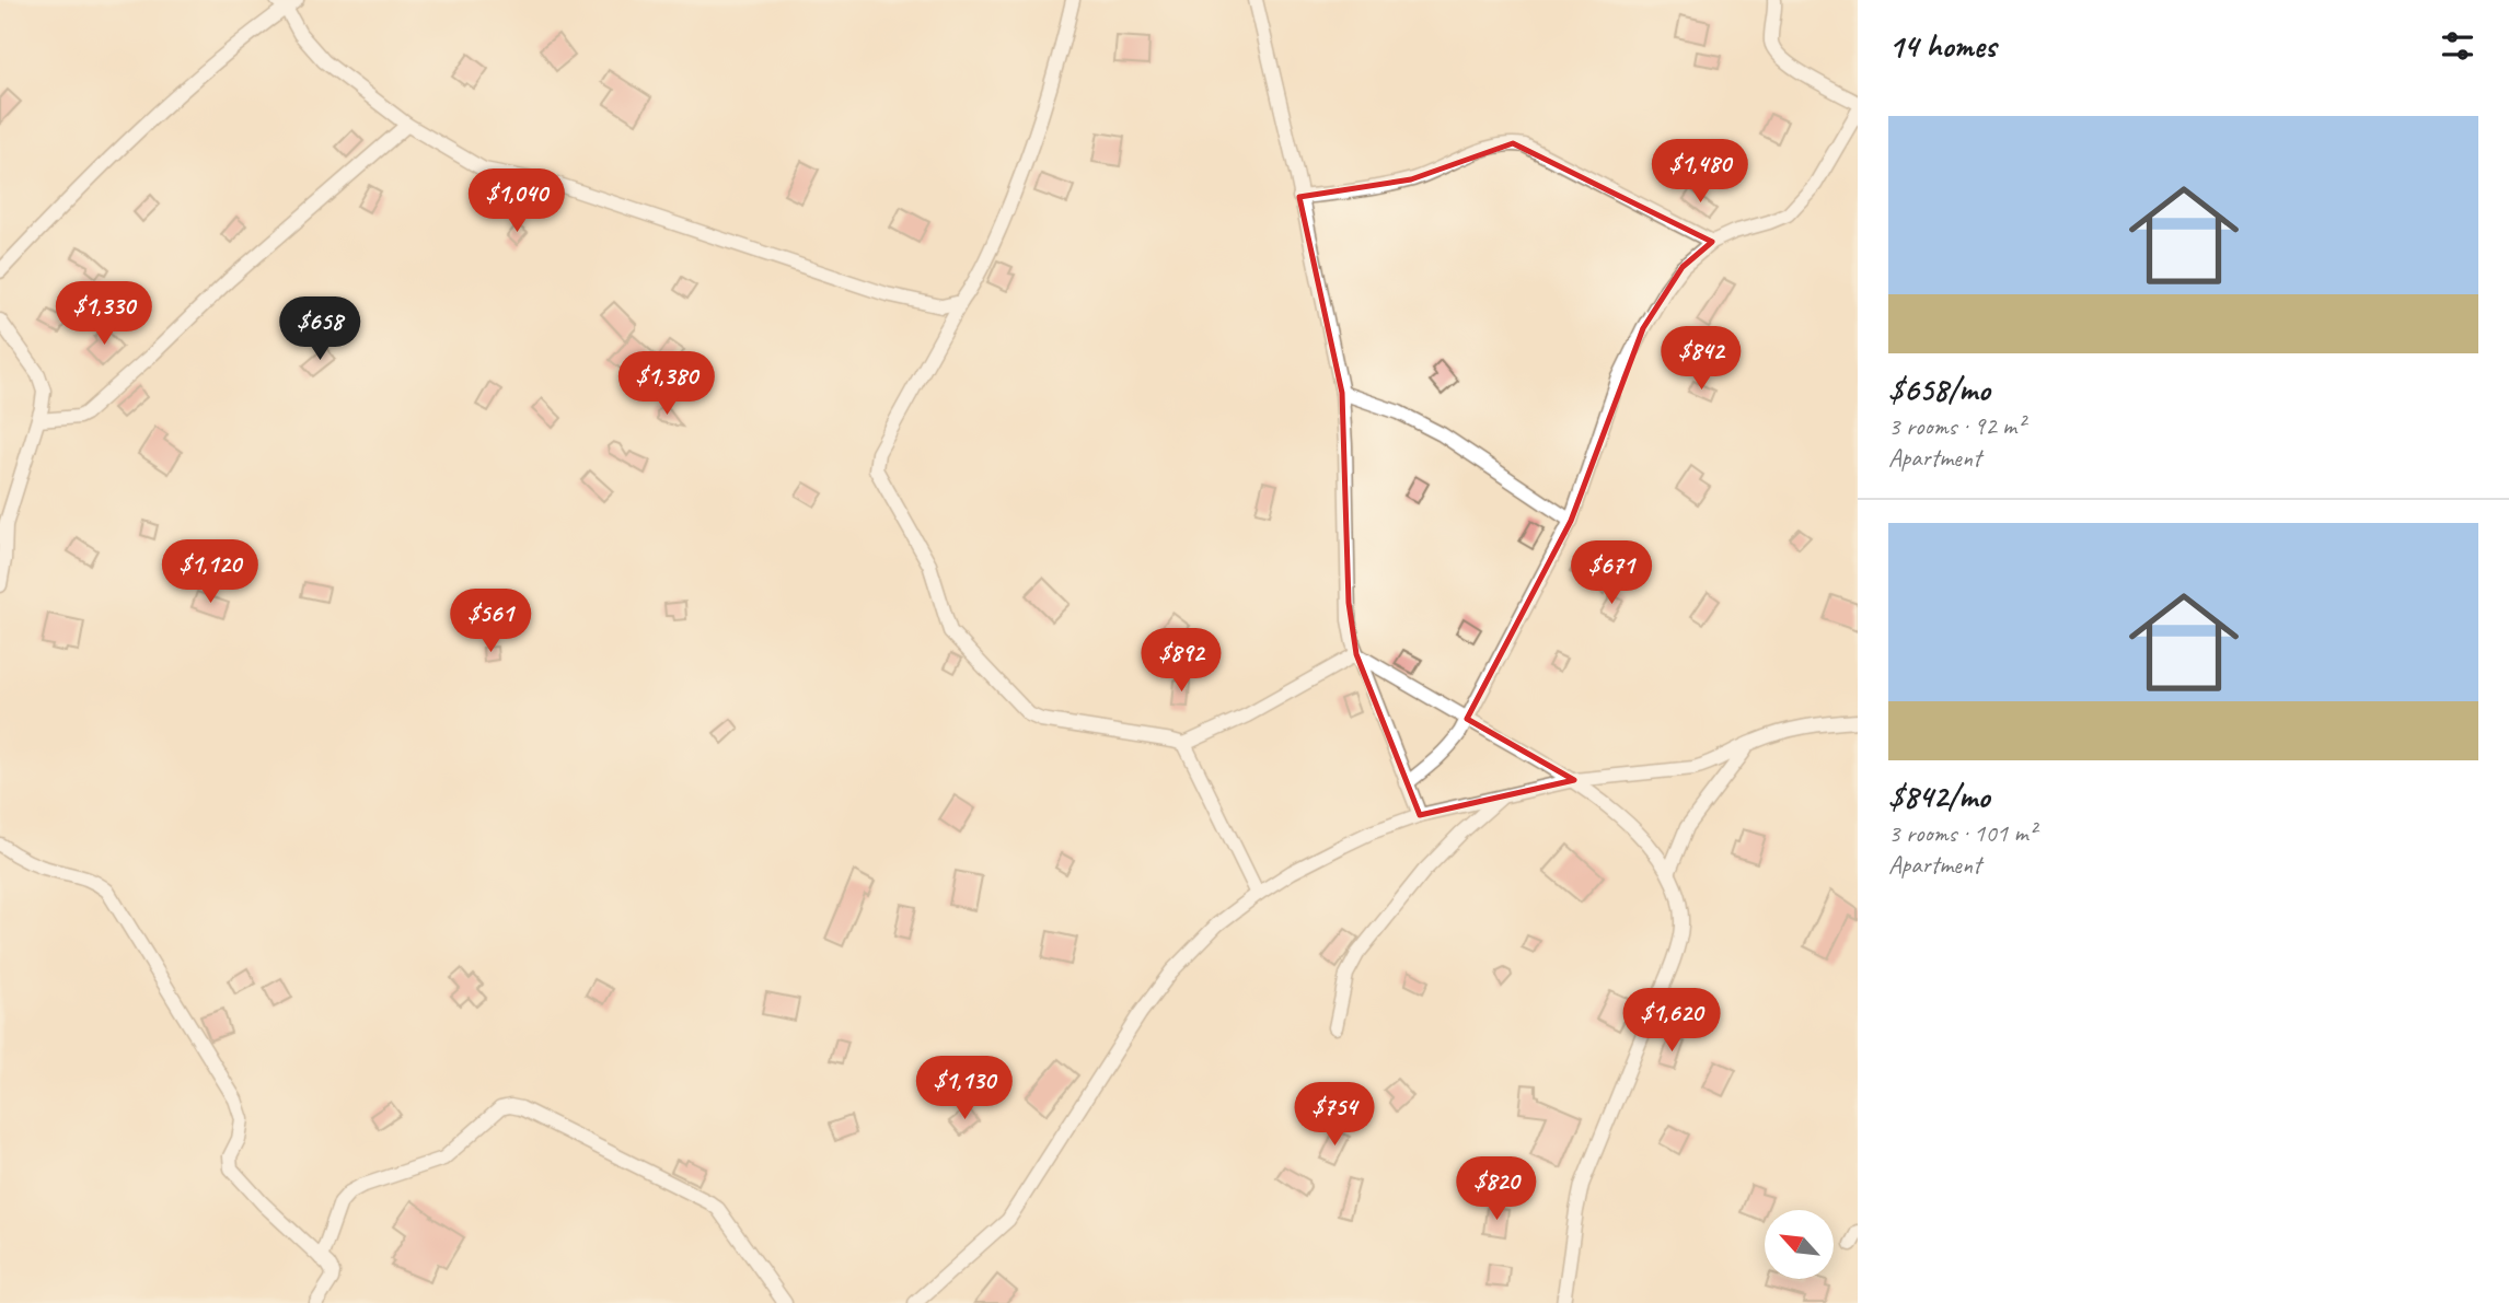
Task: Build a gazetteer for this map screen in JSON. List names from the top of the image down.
{
  "north": "top left",
  "page": {
    "heading": "14 homes",
    "list": [
      {
        "name": "$658/mo",
        "note": "3 rooms · 92 m² · Apartment"
      },
      {
        "name": "$842/mo",
        "note": "3 rooms · 101 m² · Apartment"
      }
    ],
    "price": [
      "$1,480",
      "$1,040",
      "$1,330",
      "$658",
      "$842",
      "$1,380",
      "$1,120",
      "$671",
      "$561",
      "$892",
      "$1,620",
      "$1,130",
      "$754",
      "$820"
    ]
  }
}
